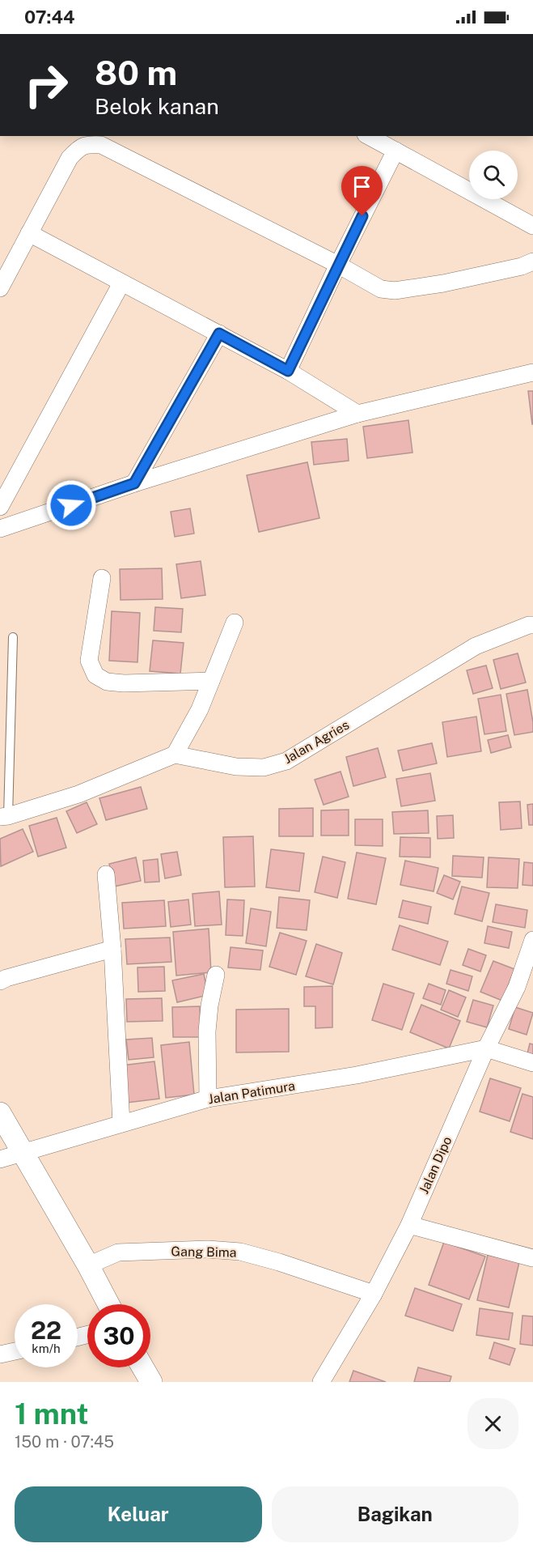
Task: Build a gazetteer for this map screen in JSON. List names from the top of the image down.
{
  "streets": {
    "street": [
      "Jalan Agries",
      "Jalan Patimura",
      "Jalan Dipo",
      "Gang Bima"
    ]
  },
  "crossings": [
    ["Jalan Patimura", "Jalan Dipo"],
    ["Jalan Dipo", "Gang Bima"]
  ],
  "page": {
    "status": "07:44",
    "turn": ["80 m", "Belok kanan"],
    "speed": "22 km/h",
    "limit": "30",
    "heading": ["1 mnt", "150 m · 07:45"],
    "buttons": ["Keluar", "Bagikan"]
  }
}
